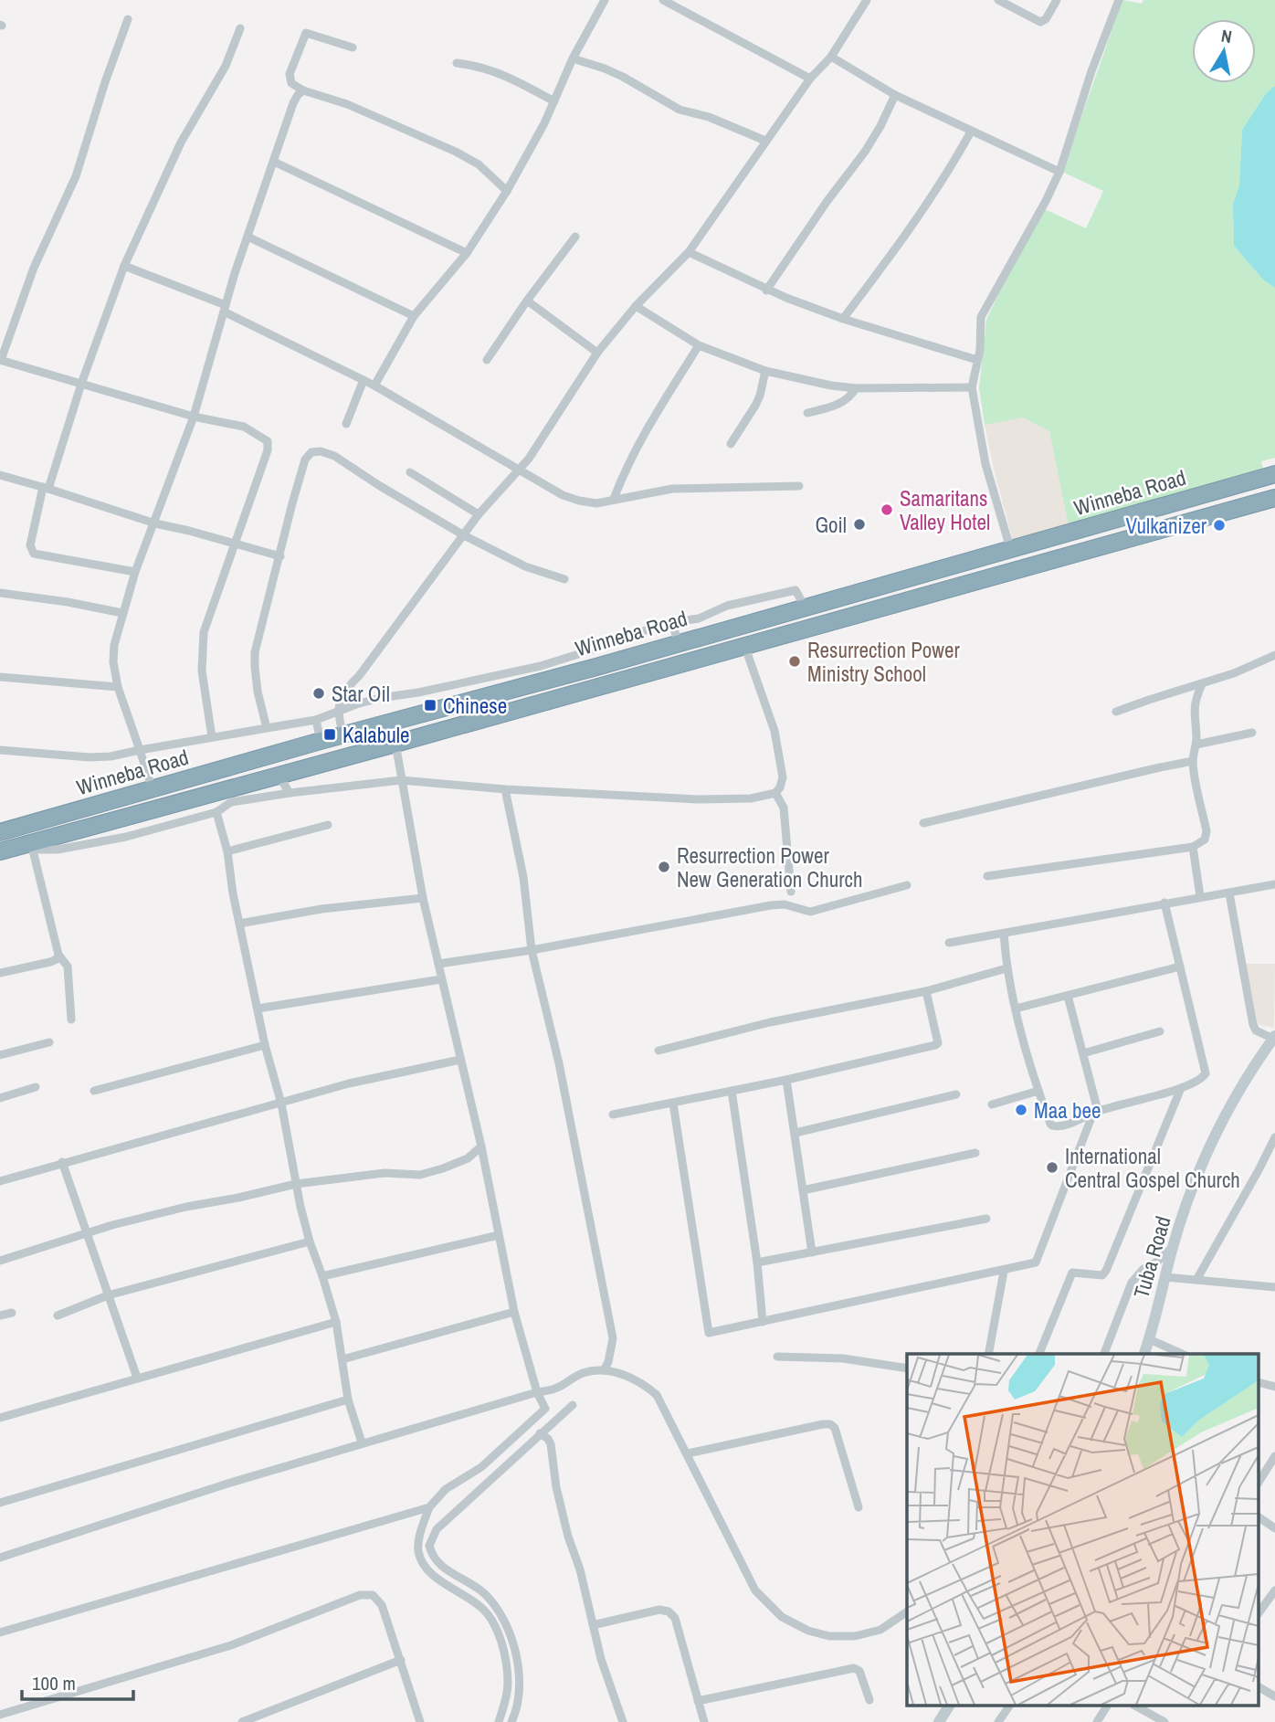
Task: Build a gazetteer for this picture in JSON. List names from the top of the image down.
{
  "streets": {
    "highway": ["Winneba Road"],
    "street": ["Tuba Road"]
  },
  "places": {
    "other": [
      "Samaritans Valley Hotel",
      "Goil",
      "Vulkanizer",
      "Resurrection Power Ministry School",
      "Star Oil",
      "Resurrection Power New Generation Church",
      "Maa bee",
      "International Central Gospel Church"
    ],
    "transit": ["Chinese", "Kalabule"]
  },
  "scale_bar": "100 m",
  "north": "top"
}
